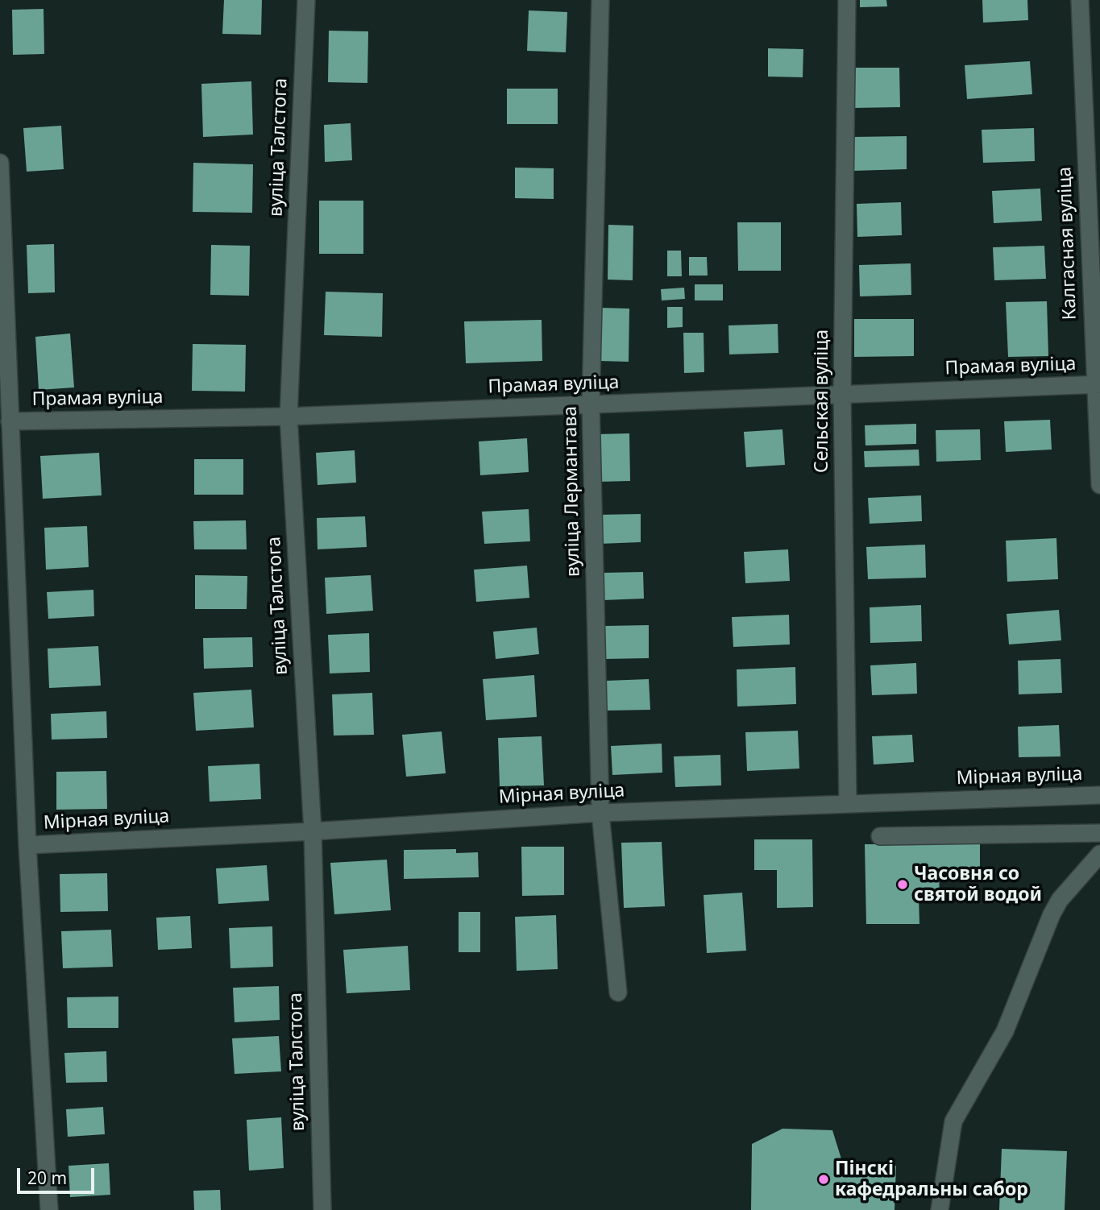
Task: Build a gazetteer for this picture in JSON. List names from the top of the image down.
{
  "streets": {
    "street": [
      "вуліца Талстога",
      "Калгасная вуліца",
      "Прамая вуліца",
      "Сельская вуліца",
      "вуліца Лермантава",
      "Мірная вуліца"
    ]
  },
  "crossings": [
    ["вуліца Талстога", "Прамая вуліца"],
    ["вуліца Талстога", "Мірная вуліца"],
    ["Калгасная вуліца", "Прамая вуліца"],
    ["Прамая вуліца", "Сельская вуліца"],
    ["Прамая вуліца", "вуліца Лермантава"],
    ["Сельская вуліца", "Мірная вуліца"],
    ["вуліца Лермантава", "Мірная вуліца"]
  ],
  "places": ["Часовня со святой водой", "Пінскі кафедральны сабор"],
  "scale_bar": "20 m"
}
